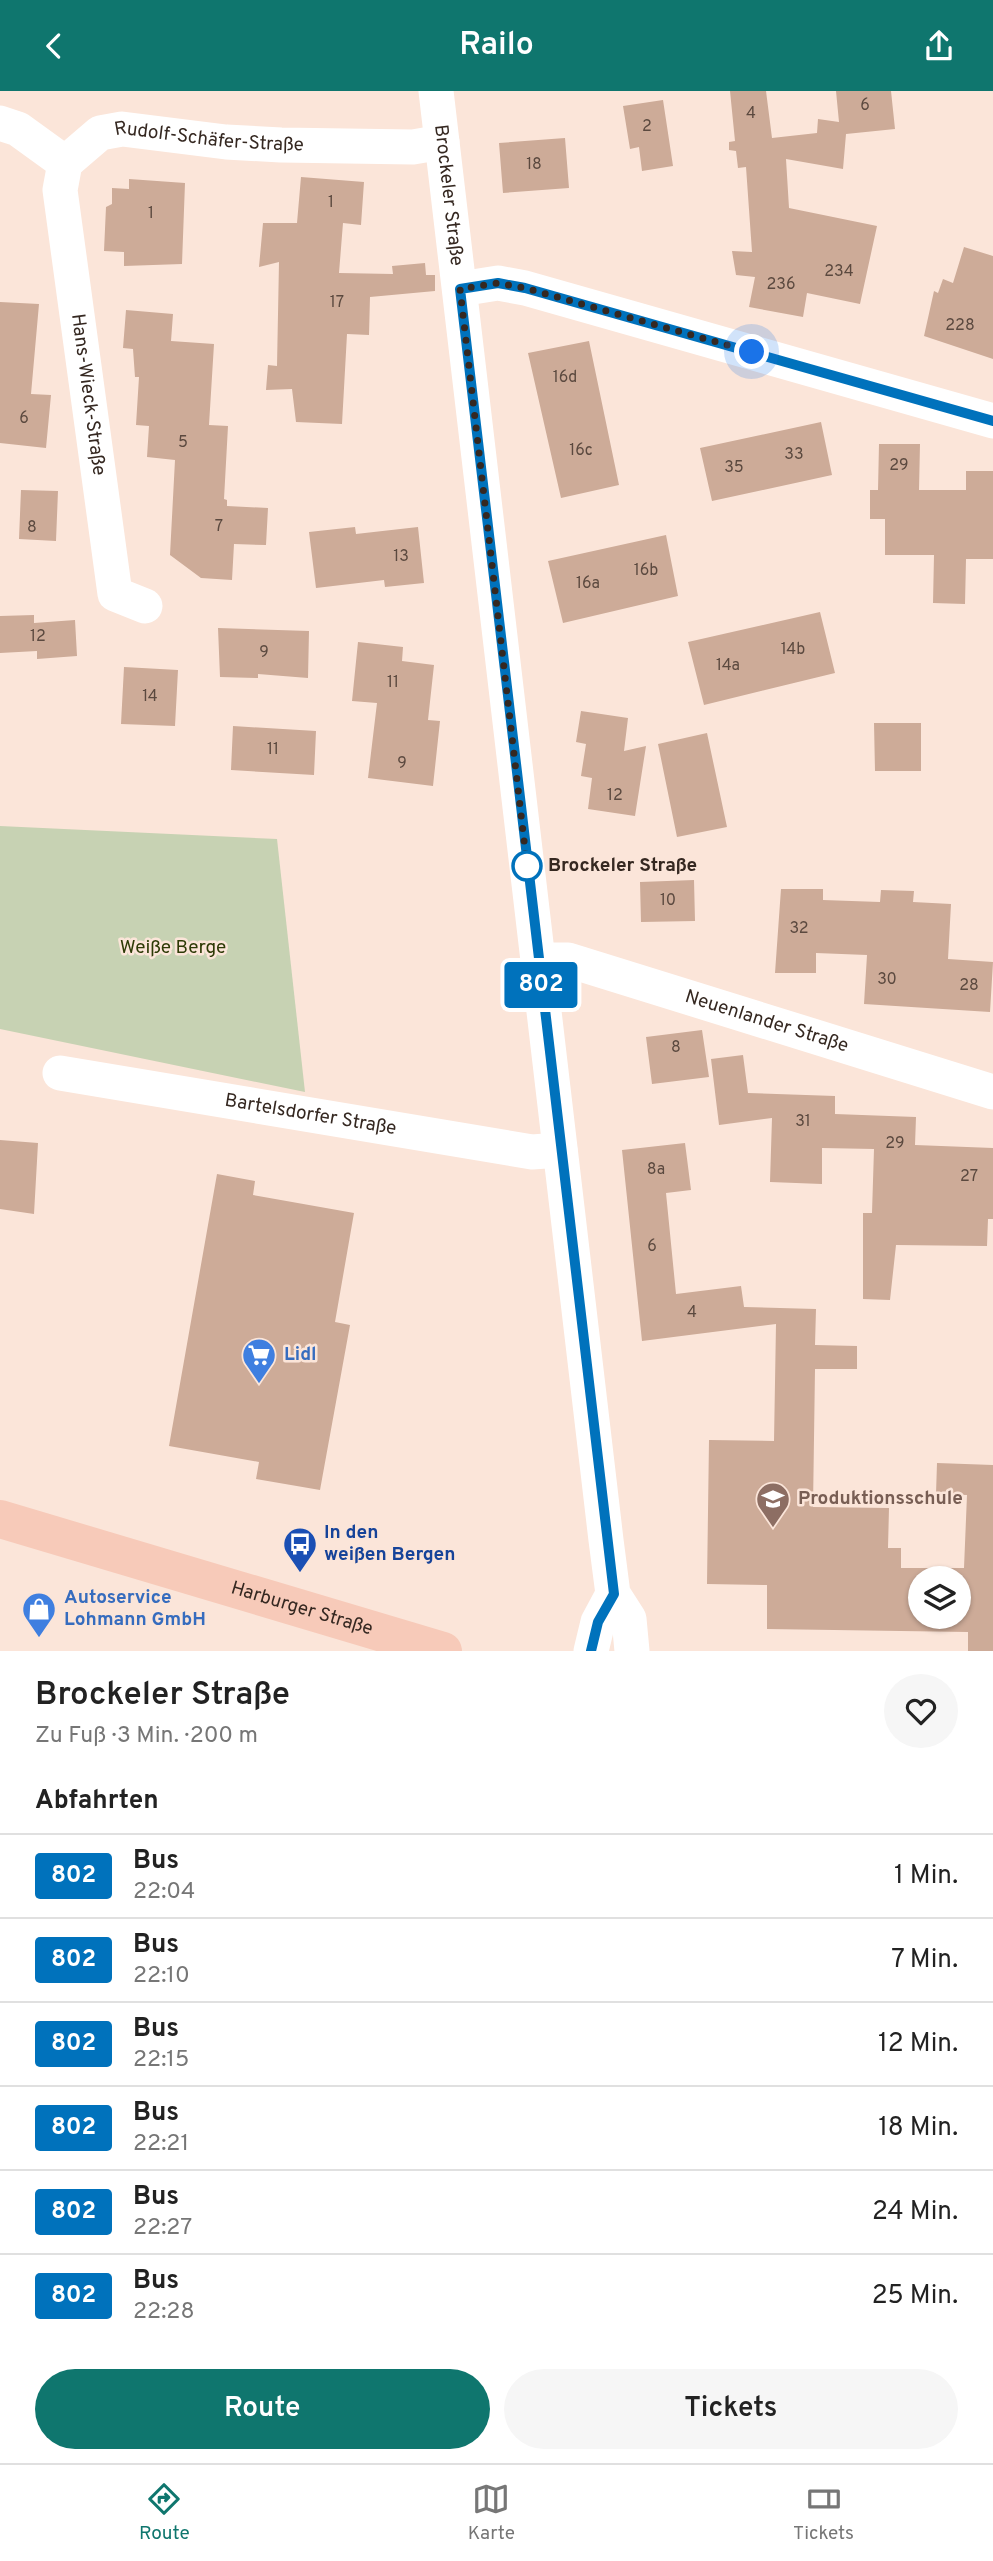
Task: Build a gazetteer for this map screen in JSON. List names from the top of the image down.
{
  "streets": {
    "main road": ["Harburger Straße"],
    "street": [
      "Rudolf-Schäfer-Straße",
      "Brockeler Straße",
      "Hans-Wieck-Straße",
      "Neuenlander Straße",
      "Bartelsdorfer Straße"
    ]
  },
  "crossings": [
    ["Rudolf-Schäfer-Straße", "Brockeler Straße"],
    ["Rudolf-Schäfer-Straße", "Hans-Wieck-Straße"],
    ["Brockeler Straße", "Neuenlander Straße"],
    ["Brockeler Straße", "Bartelsdorfer Straße"]
  ],
  "parks": ["Weiße Berge"],
  "places": {
    "other": ["Brockeler Straße"],
    "supermarket": ["Lidl"],
    "school or university": ["Produktionsschule"],
    "bus stop": ["In den weißen Bergen"],
    "shop": ["Autoservice Lohmann GmbH"]
  },
  "lines": ["bus line 802"],
  "house_numbers": [
    "6",
    "4",
    "2",
    "18",
    "1",
    "1",
    "234",
    "236",
    "17",
    "228",
    "16d",
    "6",
    "5",
    "16c",
    "33",
    "29",
    "35",
    "7",
    "8",
    "13",
    "16b",
    "16a",
    "12",
    "14b",
    "9",
    "14a",
    "11",
    "14",
    "11",
    "9",
    "12",
    "10",
    "32",
    "30",
    "28",
    "8",
    "31",
    "29",
    "8a",
    "27",
    "6",
    "4"
  ],
  "page": {
    "header": "Railo",
    "on_map": "802",
    "heading": [
      ["Brockeler Straße", "Zu Fuß · 3 Min. · 200 m"],
      "Abfahrten"
    ],
    "list": [
      {
        "mark": "802",
        "name": "Bus",
        "note": "22:04",
        "value": "1 Min."
      },
      {
        "mark": "802",
        "name": "Bus",
        "note": "22:10",
        "value": "7 Min."
      },
      {
        "mark": "802",
        "name": "Bus",
        "note": "22:15",
        "value": "12 Min."
      },
      {
        "mark": "802",
        "name": "Bus",
        "note": "22:21",
        "value": "18 Min."
      },
      {
        "mark": "802",
        "name": "Bus",
        "note": "22:27",
        "value": "24 Min."
      },
      {
        "mark": "802",
        "name": "Bus",
        "note": "22:28",
        "value": "25 Min."
      }
    ],
    "buttons": ["Route", "Tickets"],
    "tabs": ["Route", "Karte", "Tickets"]
  }
}
